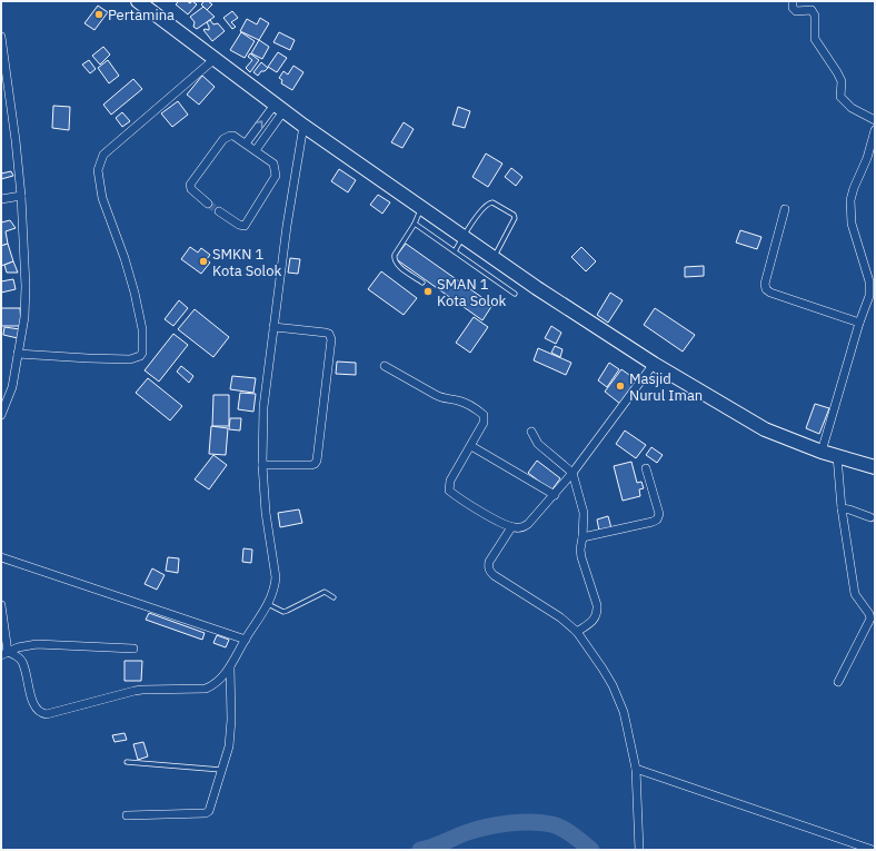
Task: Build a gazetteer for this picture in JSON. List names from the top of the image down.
{
  "places": [
    "Pertamina",
    "SMKN 1 Kota Solok",
    "SMAN 1 Kota Solok",
    "Masjid Nurul Iman"
  ]
}
